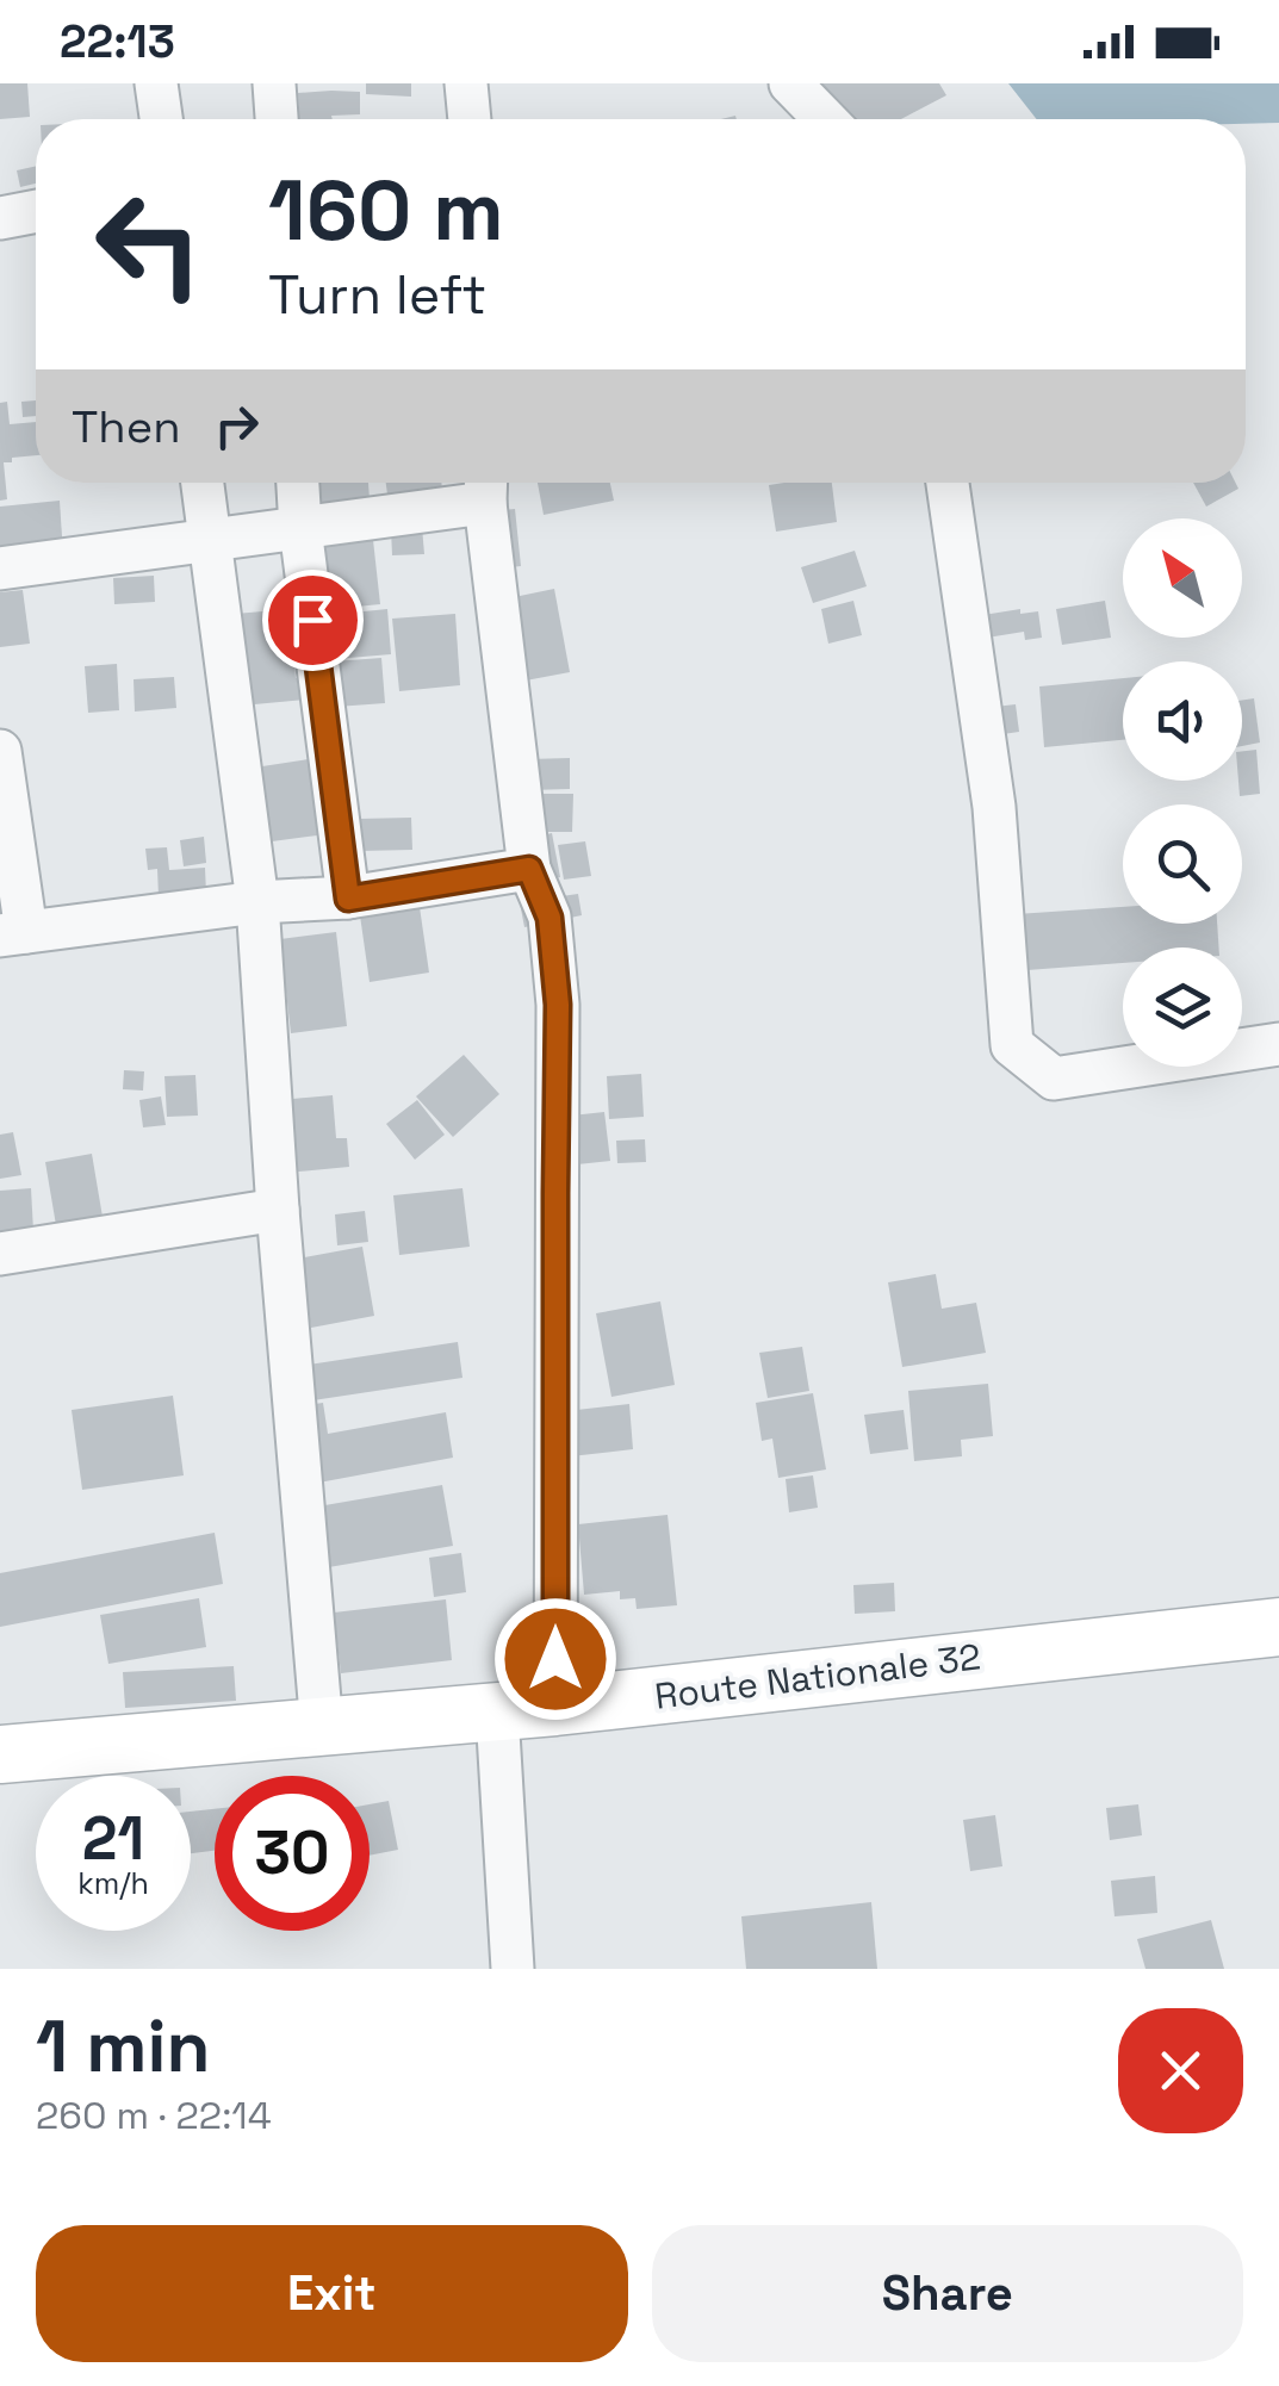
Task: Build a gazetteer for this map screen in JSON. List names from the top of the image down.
{
  "streets": {
    "street": ["Route Nationale 32"]
  },
  "north": "top left",
  "page": {
    "status": "22:13",
    "turn": ["160 m", "Turn left"],
    "then": "Then",
    "speed": "21 km/h",
    "limit": "30",
    "heading": ["1 min", "260 m · 22:14"],
    "buttons": ["Exit", "Share"]
  }
}
